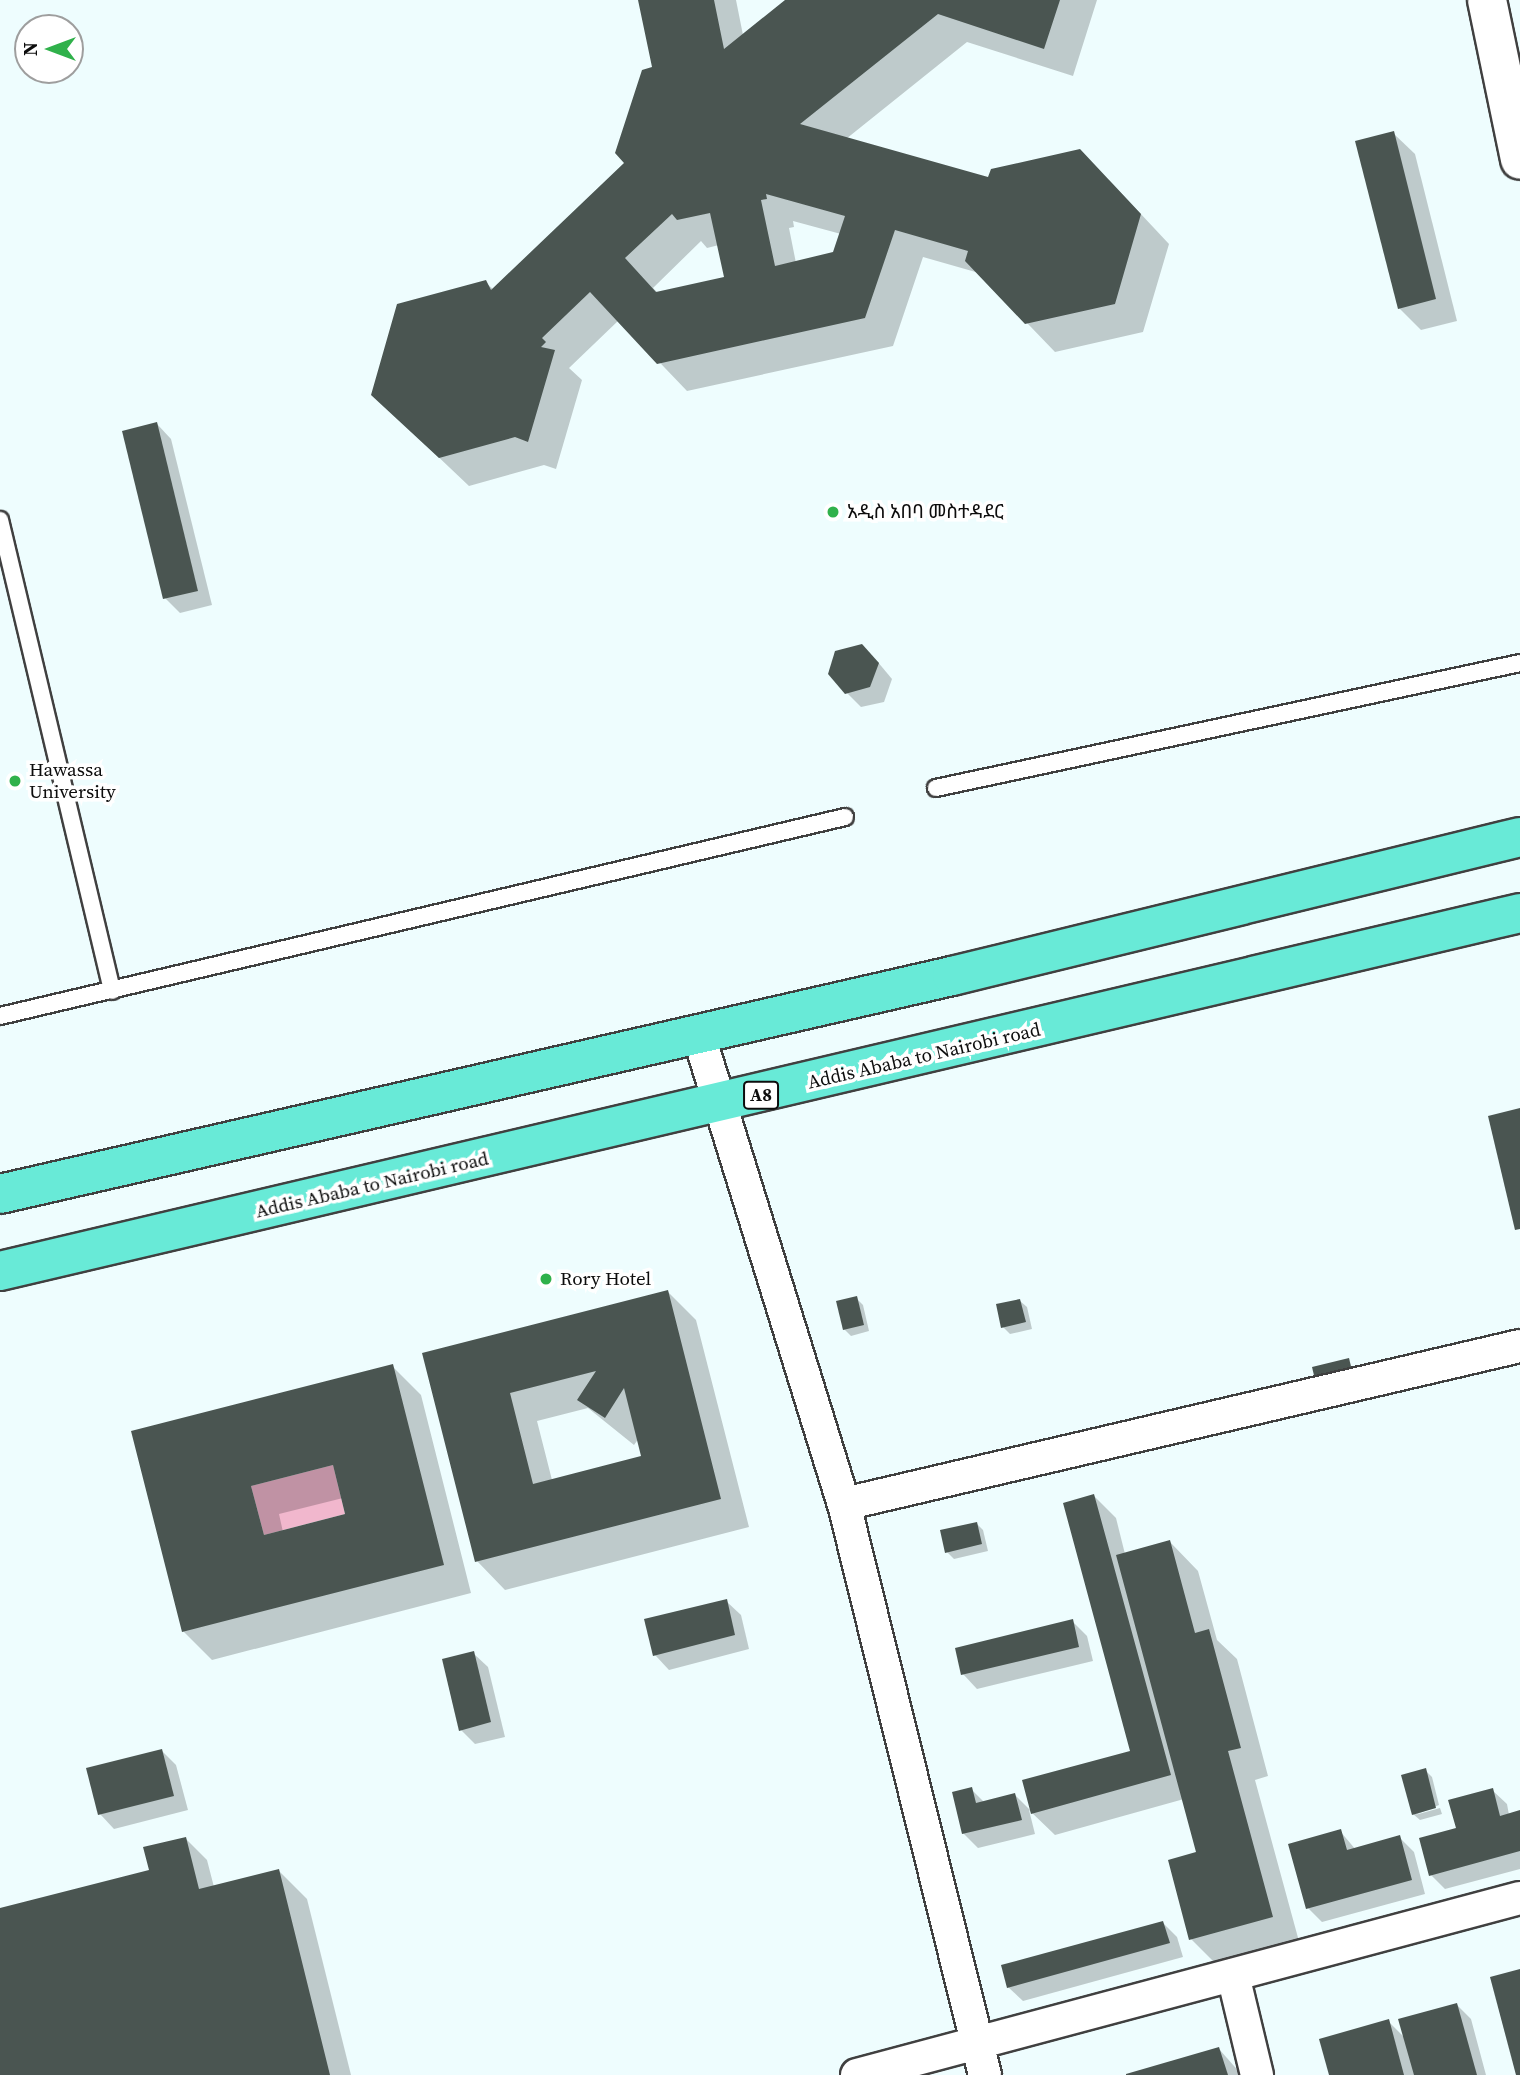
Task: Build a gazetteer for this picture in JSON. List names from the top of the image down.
{
  "streets": {
    "highway": ["Addis Ababa to Nairobi road", "A8"]
  },
  "places": ["አዲስ አበባ መስተዳደር", "Hawassa University", "Rory Hotel"],
  "north": "left"
}
